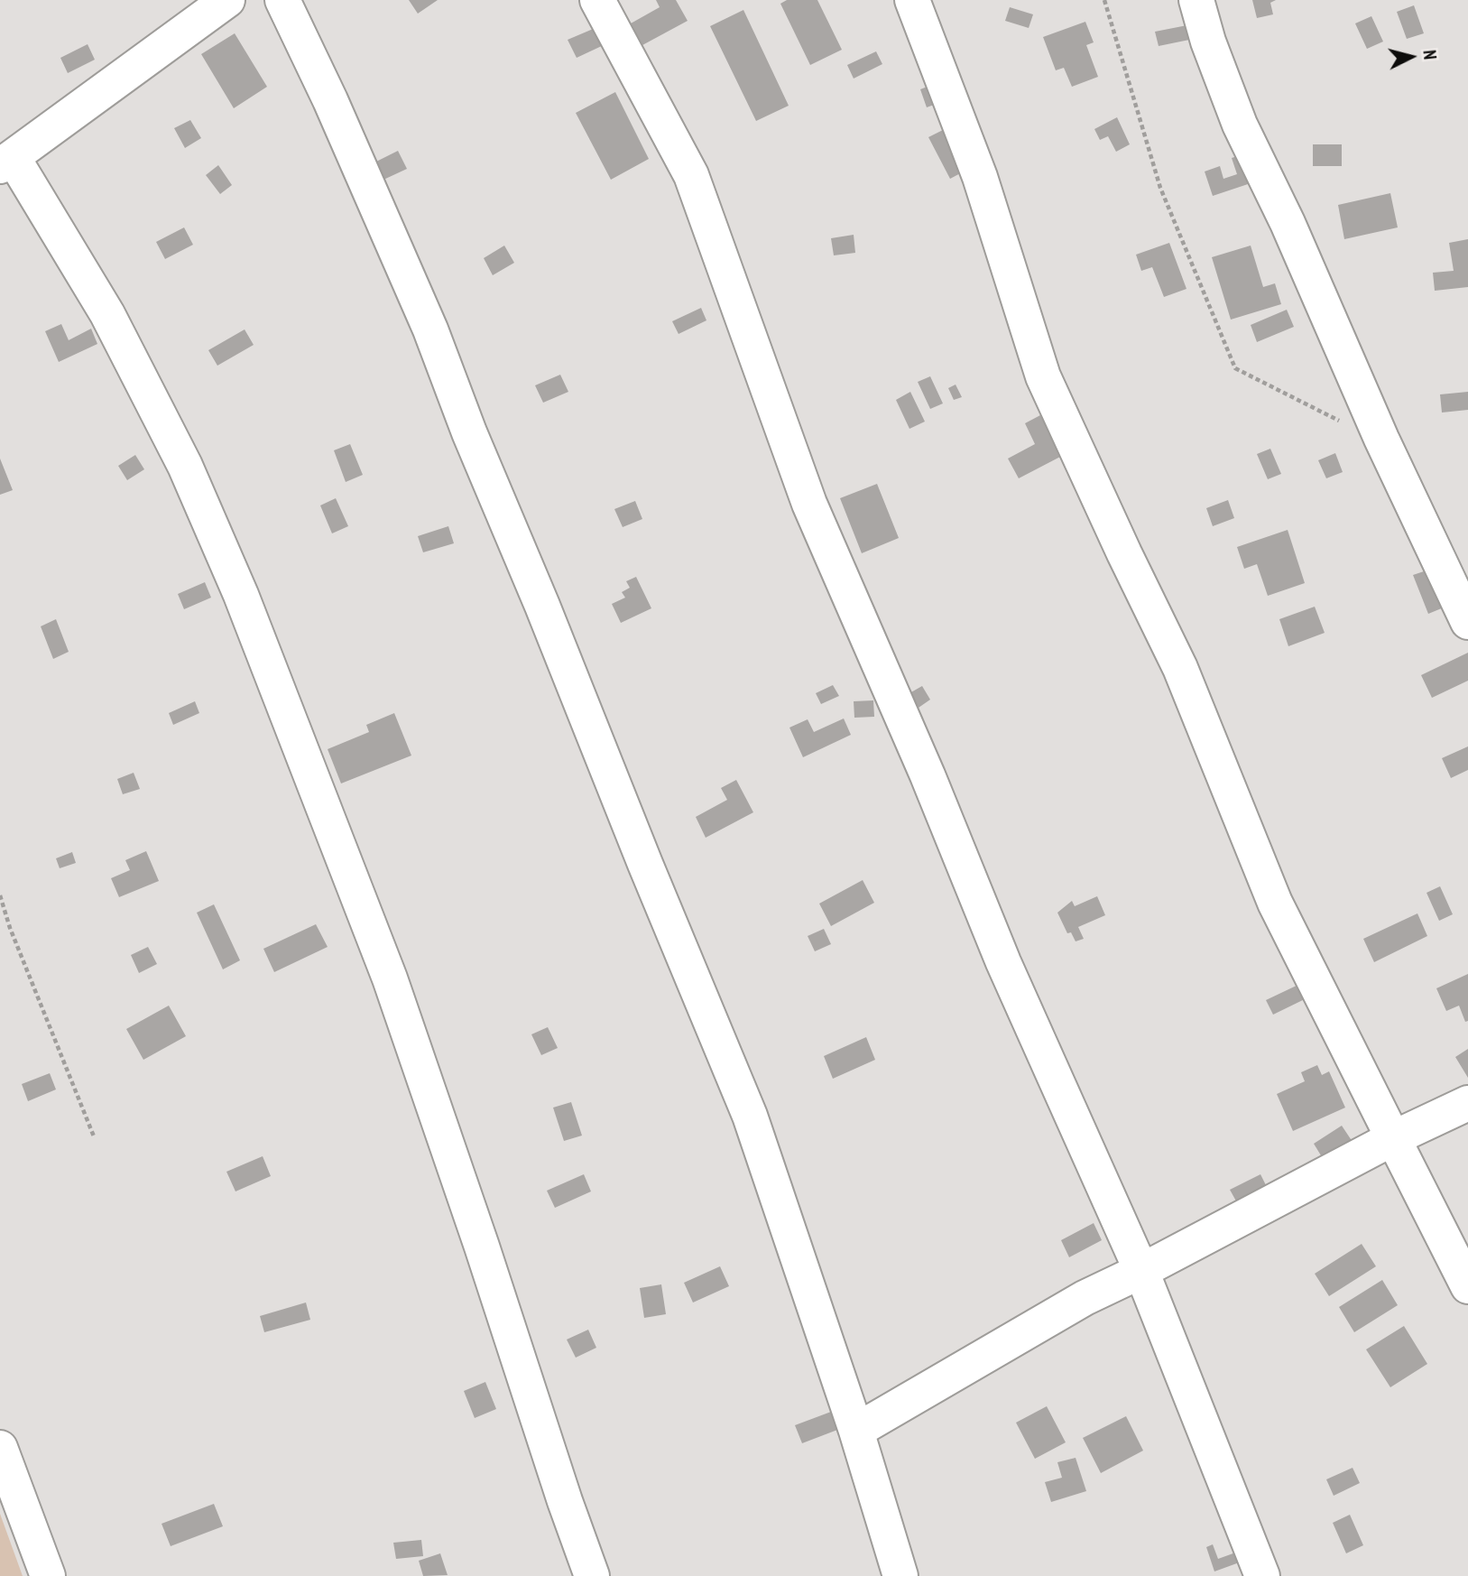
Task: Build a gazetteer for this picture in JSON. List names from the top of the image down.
{
  "north": "right"
}
